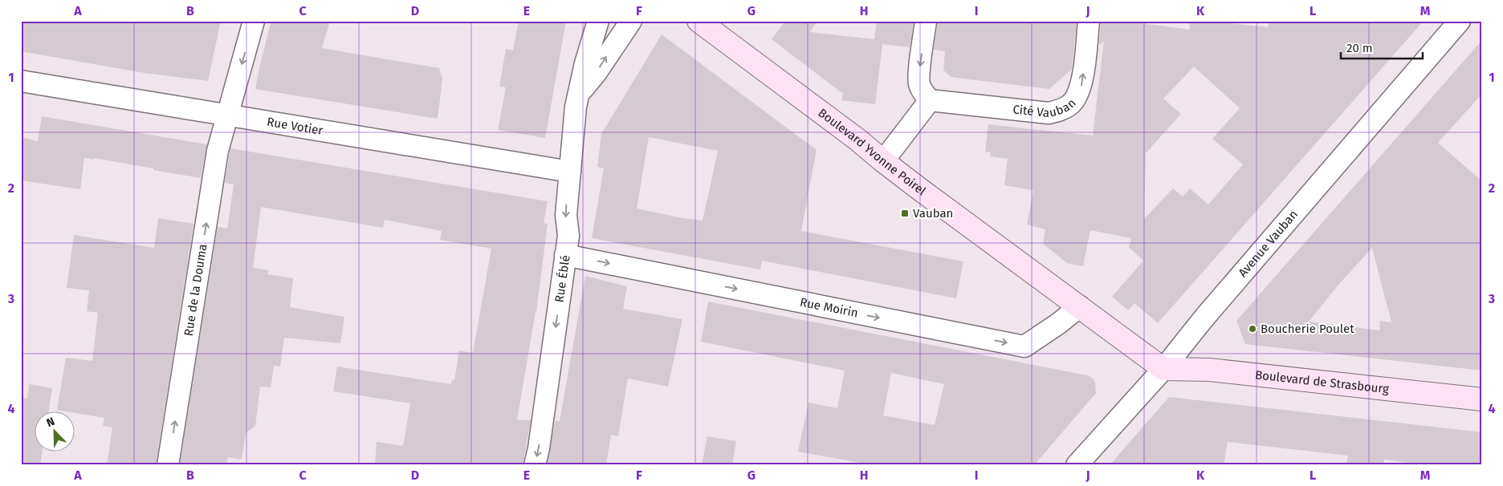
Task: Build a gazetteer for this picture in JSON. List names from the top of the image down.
{
  "streets": {
    "street": [
      "Cité Vauban",
      "Rue Votier",
      "Boulevard Yvonne Poirel",
      "Avenue Vauban",
      "Rue Éblé",
      "Rue de la Douma",
      "Rue Moirin",
      "Boulevard de Strasbourg"
    ]
  },
  "crossings": [
    ["Rue Votier", "Rue Éblé"],
    ["Rue Votier", "Rue de la Douma"],
    ["Boulevard Yvonne Poirel", "Avenue Vauban"],
    ["Boulevard Yvonne Poirel", "Rue Moirin"],
    ["Boulevard Yvonne Poirel", "Boulevard de Strasbourg"],
    ["Avenue Vauban", "Boulevard de Strasbourg"],
    ["Rue Éblé", "Rue Moirin"]
  ],
  "one_way": ["Rue Moirin"],
  "places": {
    "transit": ["Vauban"],
    "other": ["Boucherie Poulet"]
  },
  "scale_bar": "20 m",
  "north": "top left",
  "grid": {
    "columns": [
      "A",
      "B",
      "C",
      "D",
      "E",
      "F",
      "G",
      "H",
      "I",
      "J",
      "K",
      "L",
      "M"
    ],
    "rows": [
      "1",
      "2",
      "3",
      "4"
    ]
  }
}
